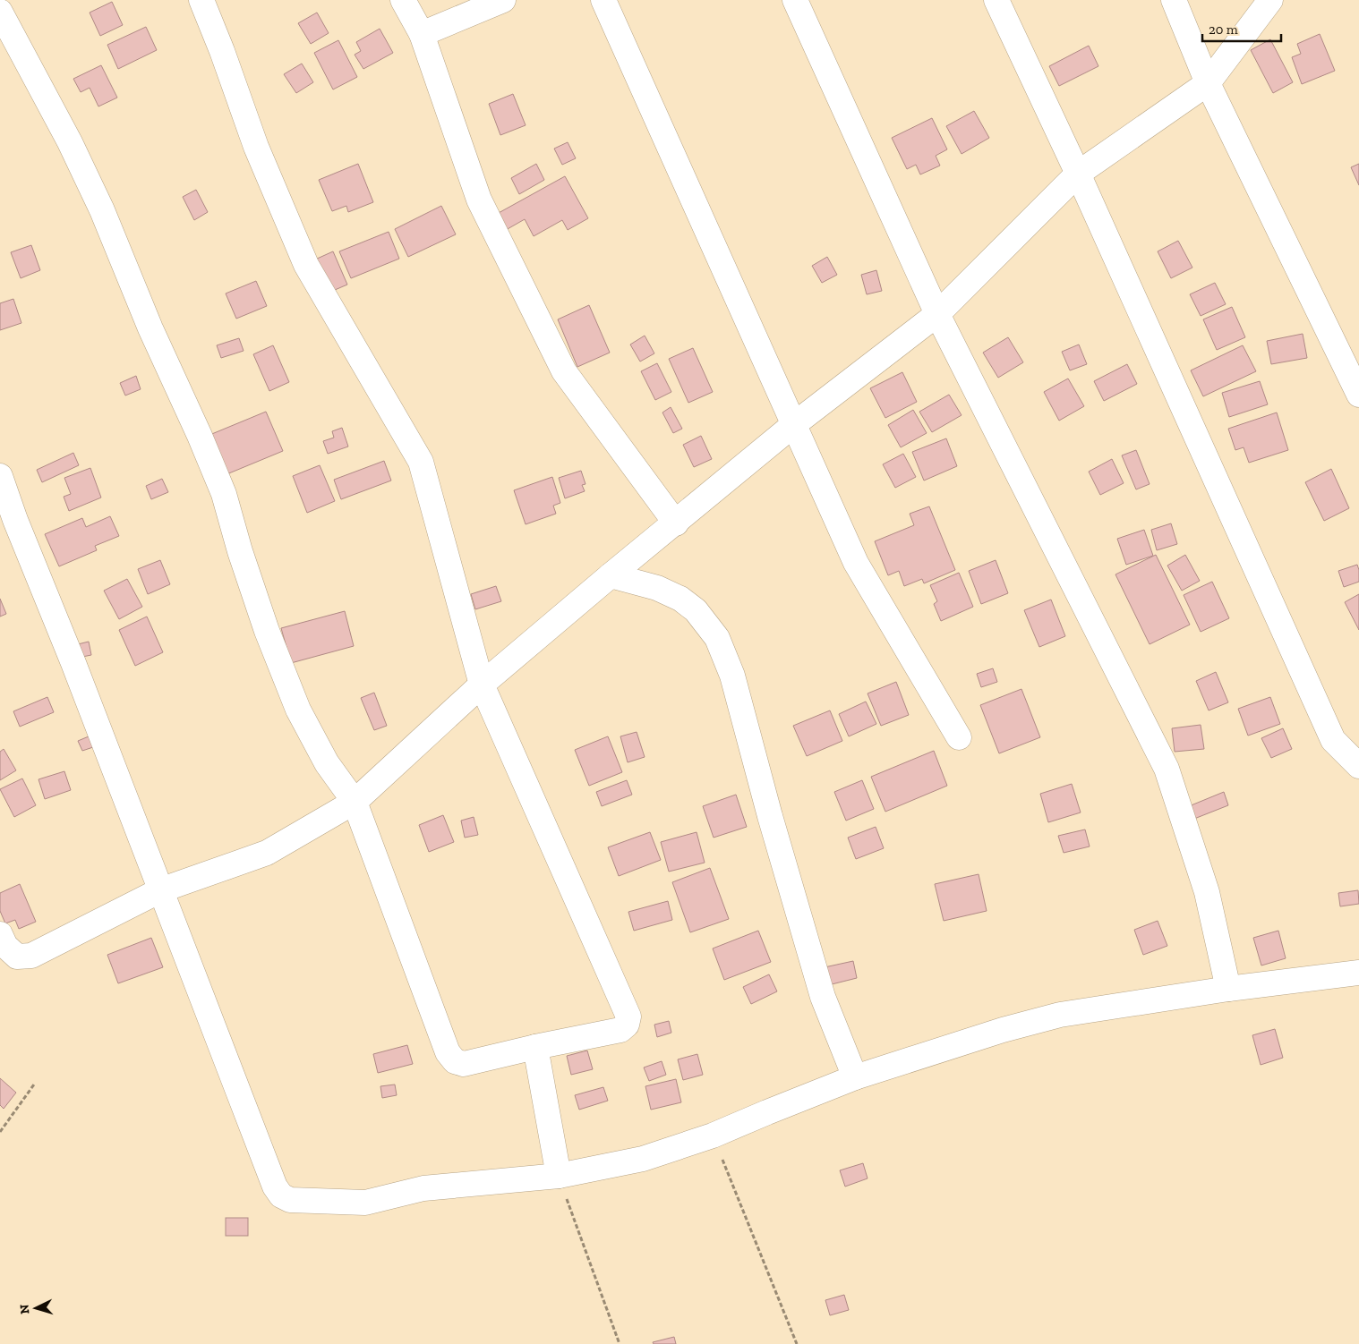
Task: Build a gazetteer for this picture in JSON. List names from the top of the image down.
{
  "scale_bar": "20 m",
  "north": "left"
}
